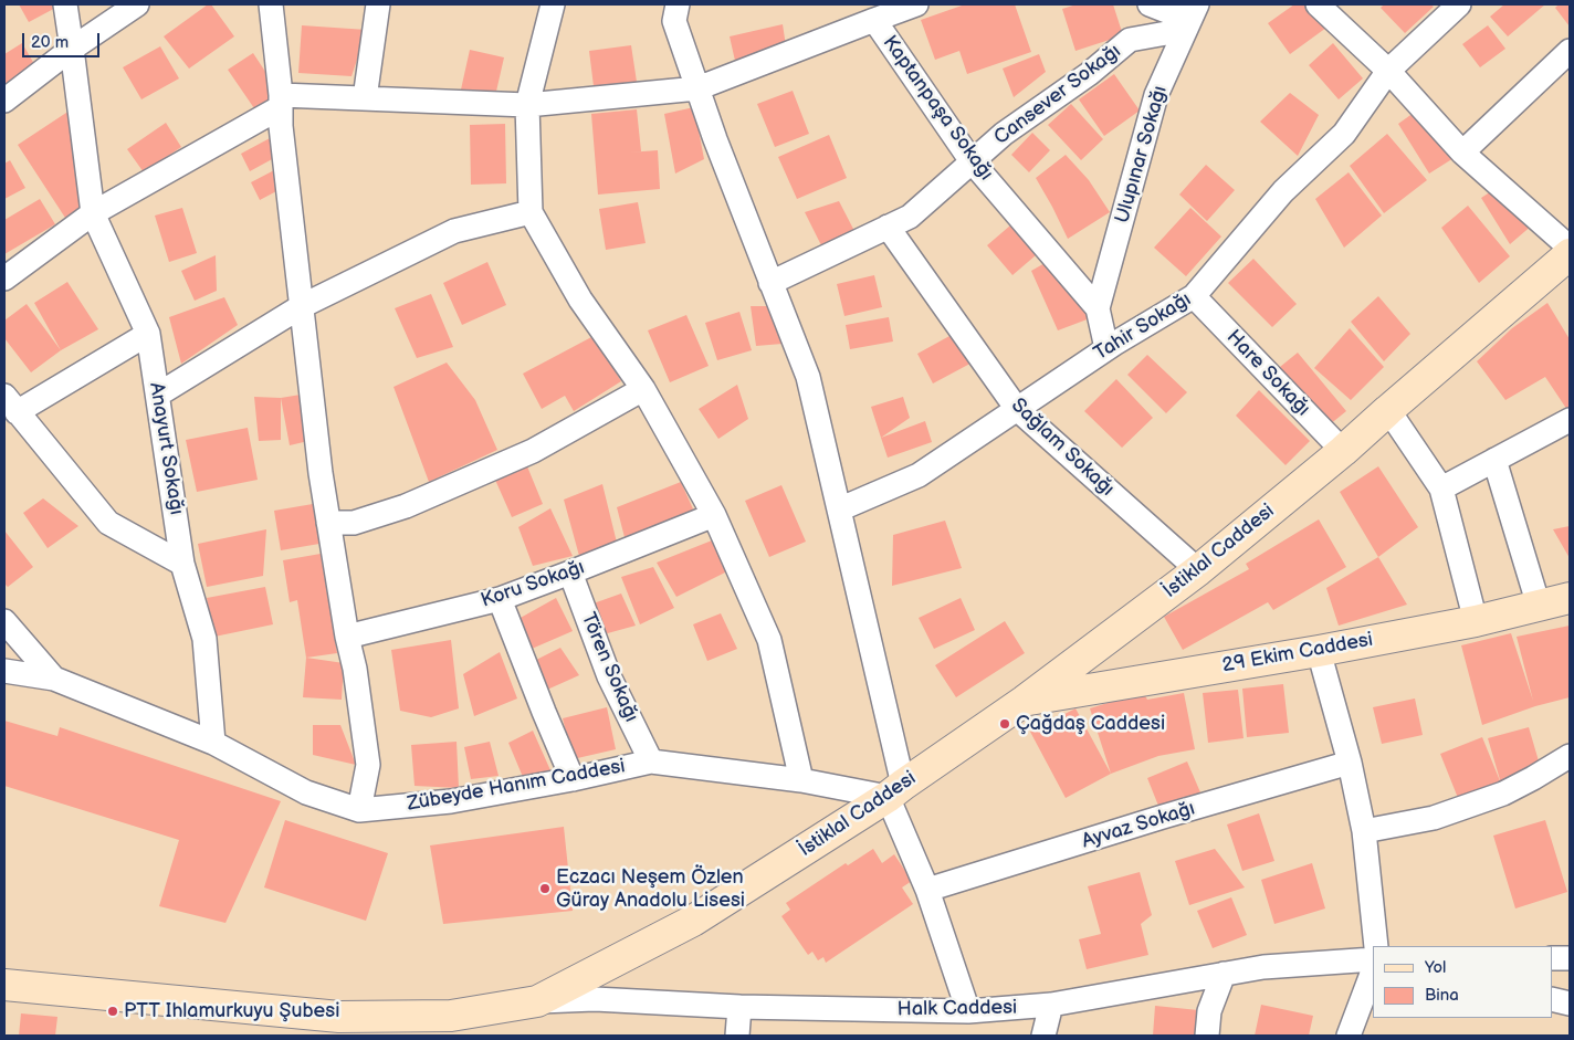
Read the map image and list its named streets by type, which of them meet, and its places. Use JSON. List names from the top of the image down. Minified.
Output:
{"streets":{"street":["Cansever Sokağı","Kaptanpaşa Sokağı","Ulupınar Sokağı","Tahir Sokağı","Hare Sokağı","Sağlam Sokağı","Anayurt Sokağı","İstiklal Caddesi","Koru Sokağı","29 Ekim Caddesi","Tören Sokağı","Zübeyde Hanım Caddesi","Ayvaz Sokağı","Halk Caddesi"]},"crossings":[["Cansever Sokağı","Kaptanpaşa Sokağı"],["Cansever Sokağı","Ulupınar Sokağı"],["Cansever Sokağı","Sağlam Sokağı"],["Kaptanpaşa Sokağı","Ulupınar Sokağı"],["Kaptanpaşa Sokağı","Tahir Sokağı"],["Tahir Sokağı","Hare Sokağı"],["Tahir Sokağı","Sağlam Sokağı"],["Hare Sokağı","İstiklal Caddesi"],["Sağlam Sokağı","İstiklal Caddesi"],["Anayurt Sokağı","Zübeyde Hanım Caddesi"],["İstiklal Caddesi","29 Ekim Caddesi"],["İstiklal Caddesi","Zübeyde Hanım Caddesi"],["İstiklal Caddesi","Halk Caddesi"],["Koru Sokağı","Tören Sokağı"],["Tören Sokağı","Zübeyde Hanım Caddesi"]],"places":["Çağdaş Caddesi","Eczacı Neşem Özlen Güray Anadolu Lisesi","PTT Ihlamurkuyu Şubesi"],"legend":["Yol","Bina"],"scale_bar":"20 m"}
